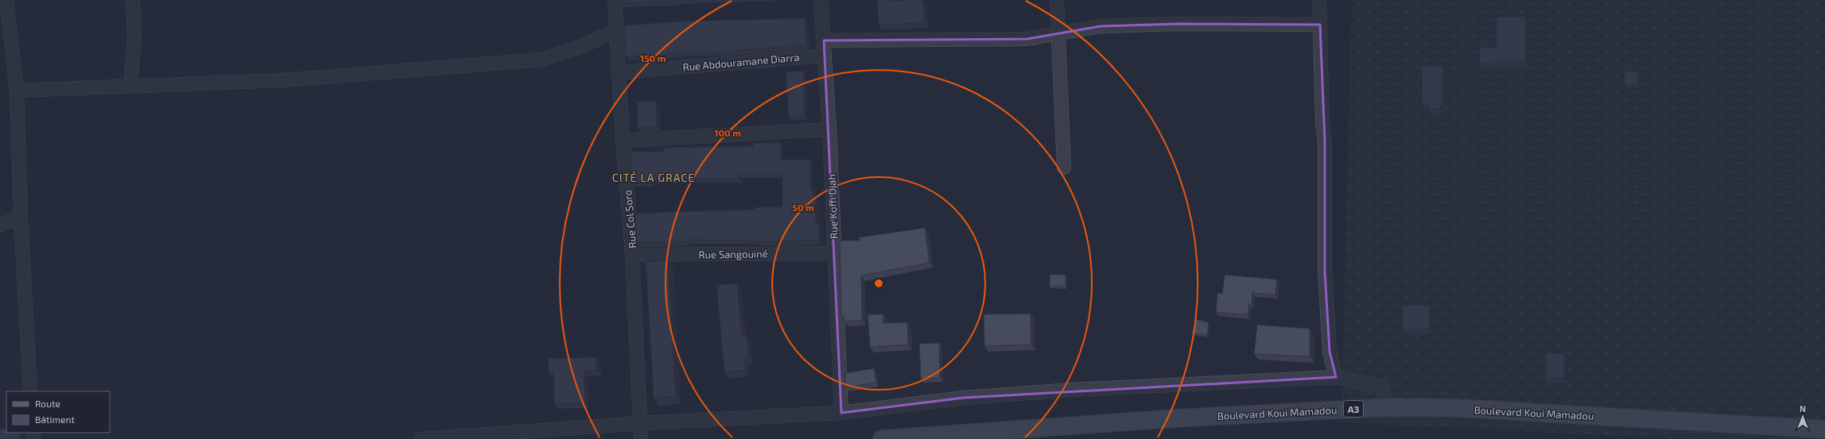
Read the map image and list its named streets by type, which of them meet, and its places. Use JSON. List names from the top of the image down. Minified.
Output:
{"streets":{"main road":["A3","Boulevard Koui Mamadou"],"street":["Rue Abdouramane Diarra","Rue Koffi Djah","Rue Col Soro","Rue Sangouiné"]},"crossings":[["Rue Abdouramane Diarra","Rue Koffi Djah"],["Rue Abdouramane Diarra","Rue Col Soro"],["Rue Koffi Djah","Rue Sangouiné"],["Rue Col Soro","Rue Sangouiné"]],"districts":["CITÉ LA GRACE"],"legend":["Route","Bâtiment"],"north":"top","rings":["150 m","100 m","50 m"]}
